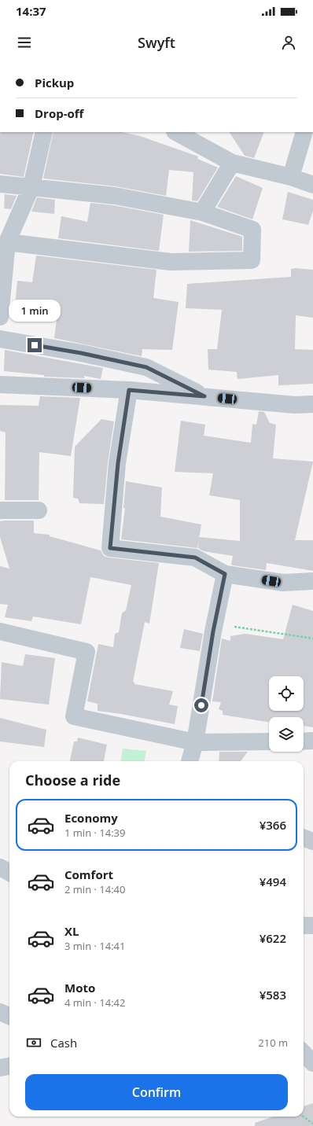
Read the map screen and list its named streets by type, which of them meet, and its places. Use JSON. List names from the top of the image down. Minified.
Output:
{"page":{"status":"14:37","header":"Swyft","banner":["Pickup","Drop-off"],"bubble":"1 min","heading":"Choose a ride","list":[{"name":"Economy","note":"1 min · 14:39","value":"¥366"},{"name":"Comfort","note":"2 min · 14:40","value":"¥494"},{"name":"XL","note":"3 min · 14:41","value":"¥622"},{"name":"Moto","note":"4 min · 14:42","value":"¥583"}],"pay":["Cash","210 m"],"buttons":"Confirm"}}
